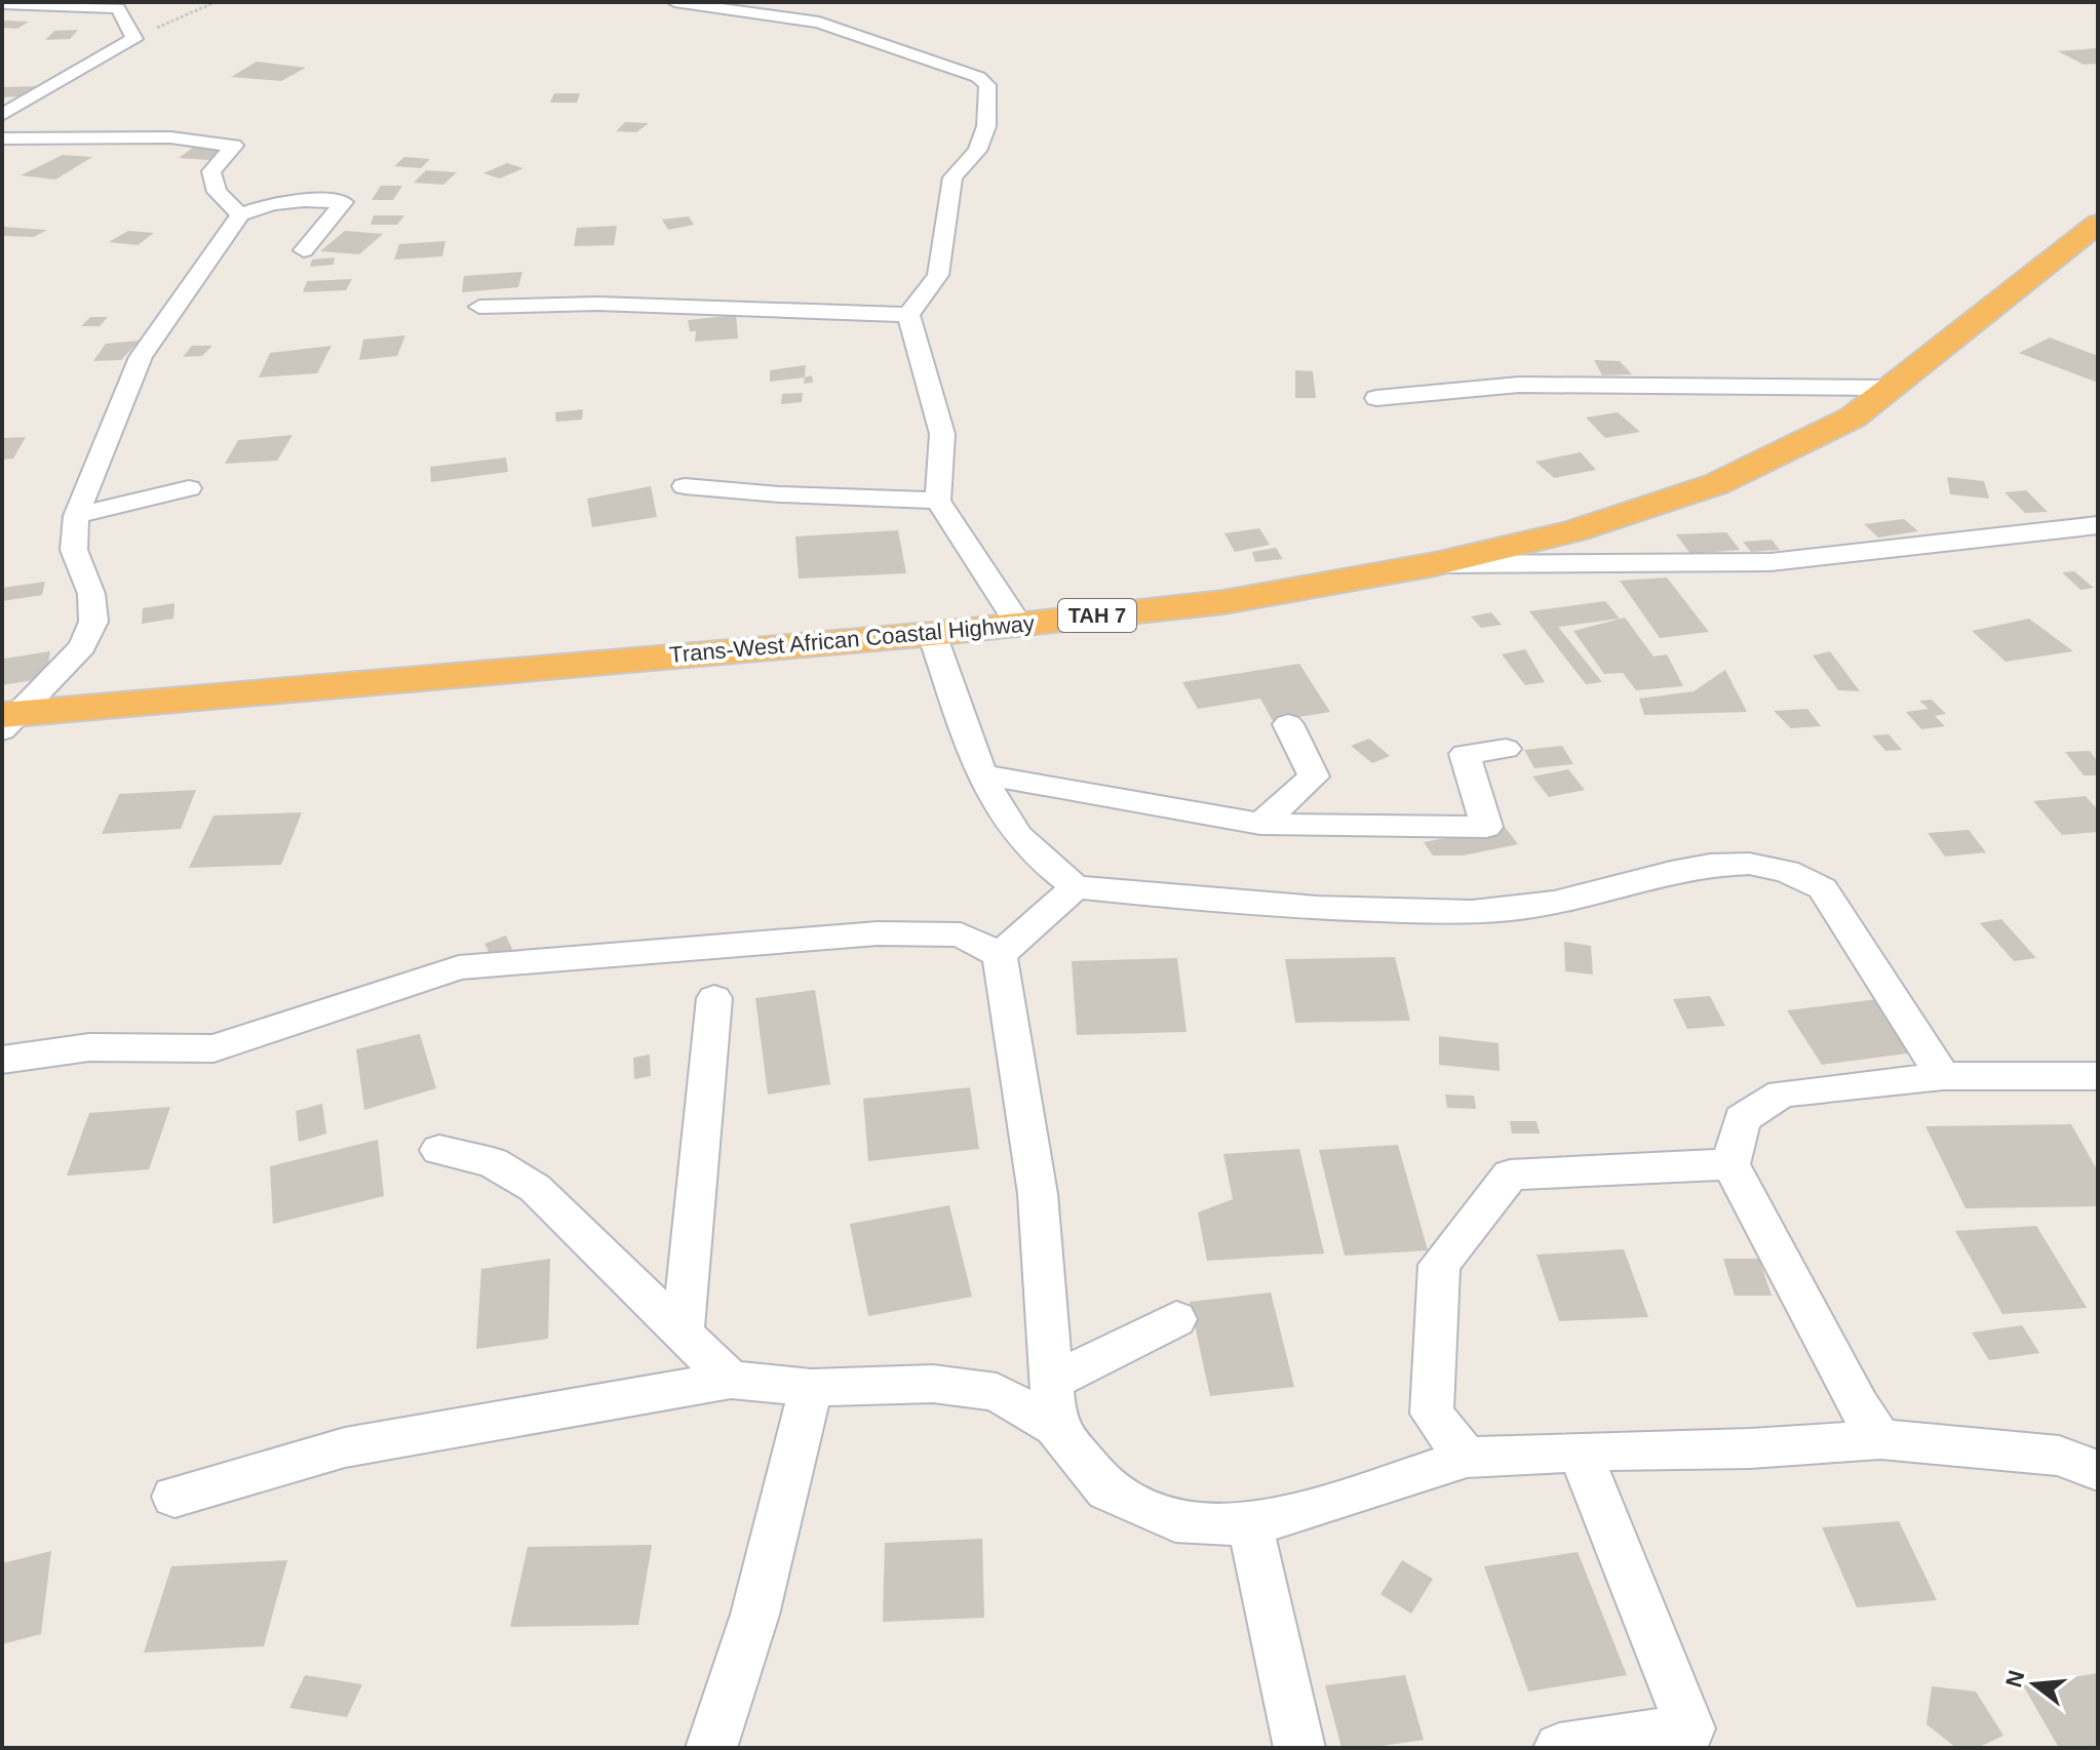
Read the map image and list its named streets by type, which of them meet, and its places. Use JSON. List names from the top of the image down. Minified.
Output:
{"streets":{"highway":["TAH 7","Trans-West African Coastal Highway"]},"north":"left"}
